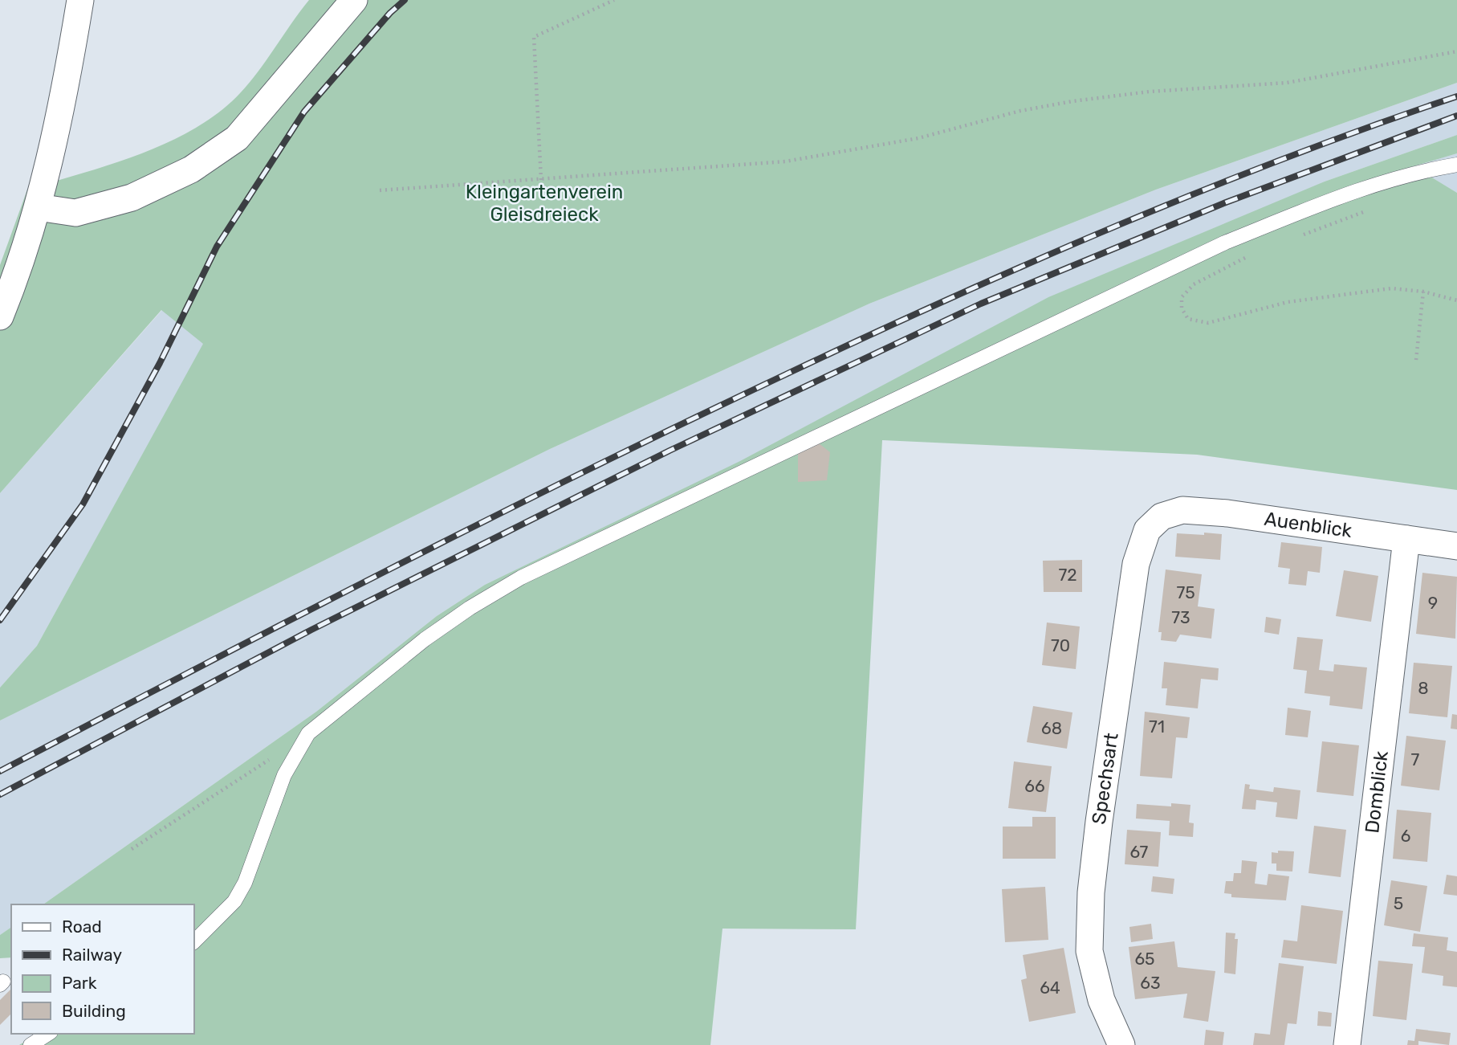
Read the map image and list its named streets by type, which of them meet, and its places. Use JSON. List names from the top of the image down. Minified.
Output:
{"streets":{"street":["Auenblick","Spechsart","Domblick"]},"crossings":[["Auenblick","Spechsart"],["Auenblick","Domblick"]],"parks":["Kleingartenverein Gleisdreieck"],"house_numbers":["72","75","9","73","70","8","71","68","7","66","6","67","5","65","63","64"],"legend":["Road","Railway","Park","Building"]}
